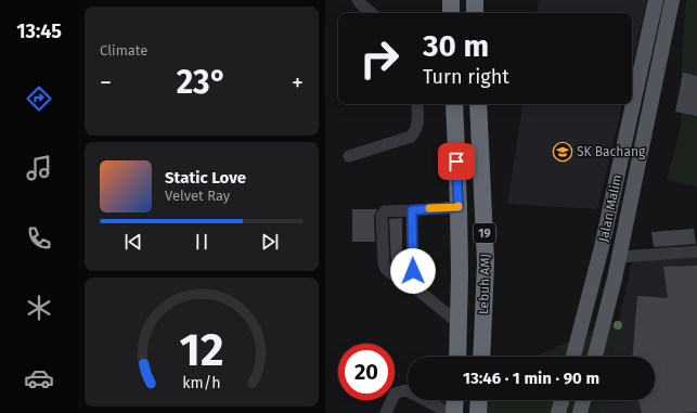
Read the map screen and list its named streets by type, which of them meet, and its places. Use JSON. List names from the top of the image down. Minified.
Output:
{"streets":{"highway":["19","Lebuh AMJ"],"main road":["Jalan Malim"]},"places":{"school or university":["SK Bachang"]},"page":{"tabs":"13:45","tile":"Climate","turn":["30 m","Turn right"],"heat":["−","23°","+"],"song":["Static Love","Velvet Ray"],"limit":"20","trip":"13:46 · 1 min · 90 m","gauge":["12","km/h"]}}
